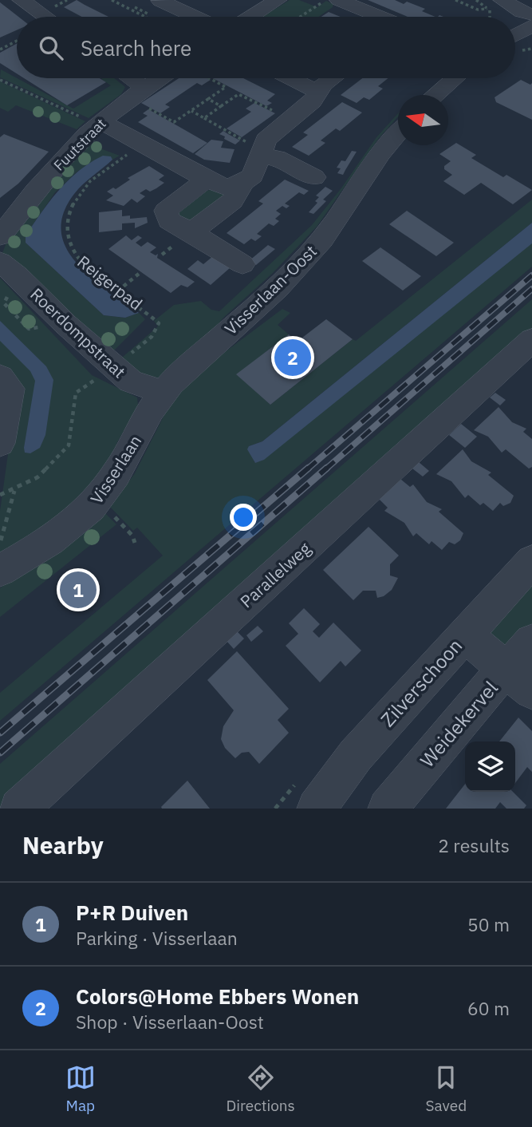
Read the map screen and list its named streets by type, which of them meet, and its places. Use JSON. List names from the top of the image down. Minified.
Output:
{"streets":{"street":["Fuutstraat","Visserlaan-Oost","Roerdompstraat","Visserlaan","Parallelweg","Zilverschoon","Weidekervel"],"path":["Reigerpad"]},"crossings":[["Reigerpad","Roerdompstraat"],["Visserlaan-Oost","Roerdompstraat"],["Visserlaan-Oost","Visserlaan"],["Roerdompstraat","Visserlaan"]],"north":"left","page":{"search":"Search here","pins":["2","1"],"heading":["Nearby","2 results"],"list":[{"mark":"1","name":"P+R Duiven","note":"Parking · Visserlaan","value":"50 m"},{"mark":"2","name":"Colors@Home Ebbers Wonen","note":"Shop · Visserlaan-Oost","value":"60 m"}],"nav":["Map","Directions","Saved"]}}
